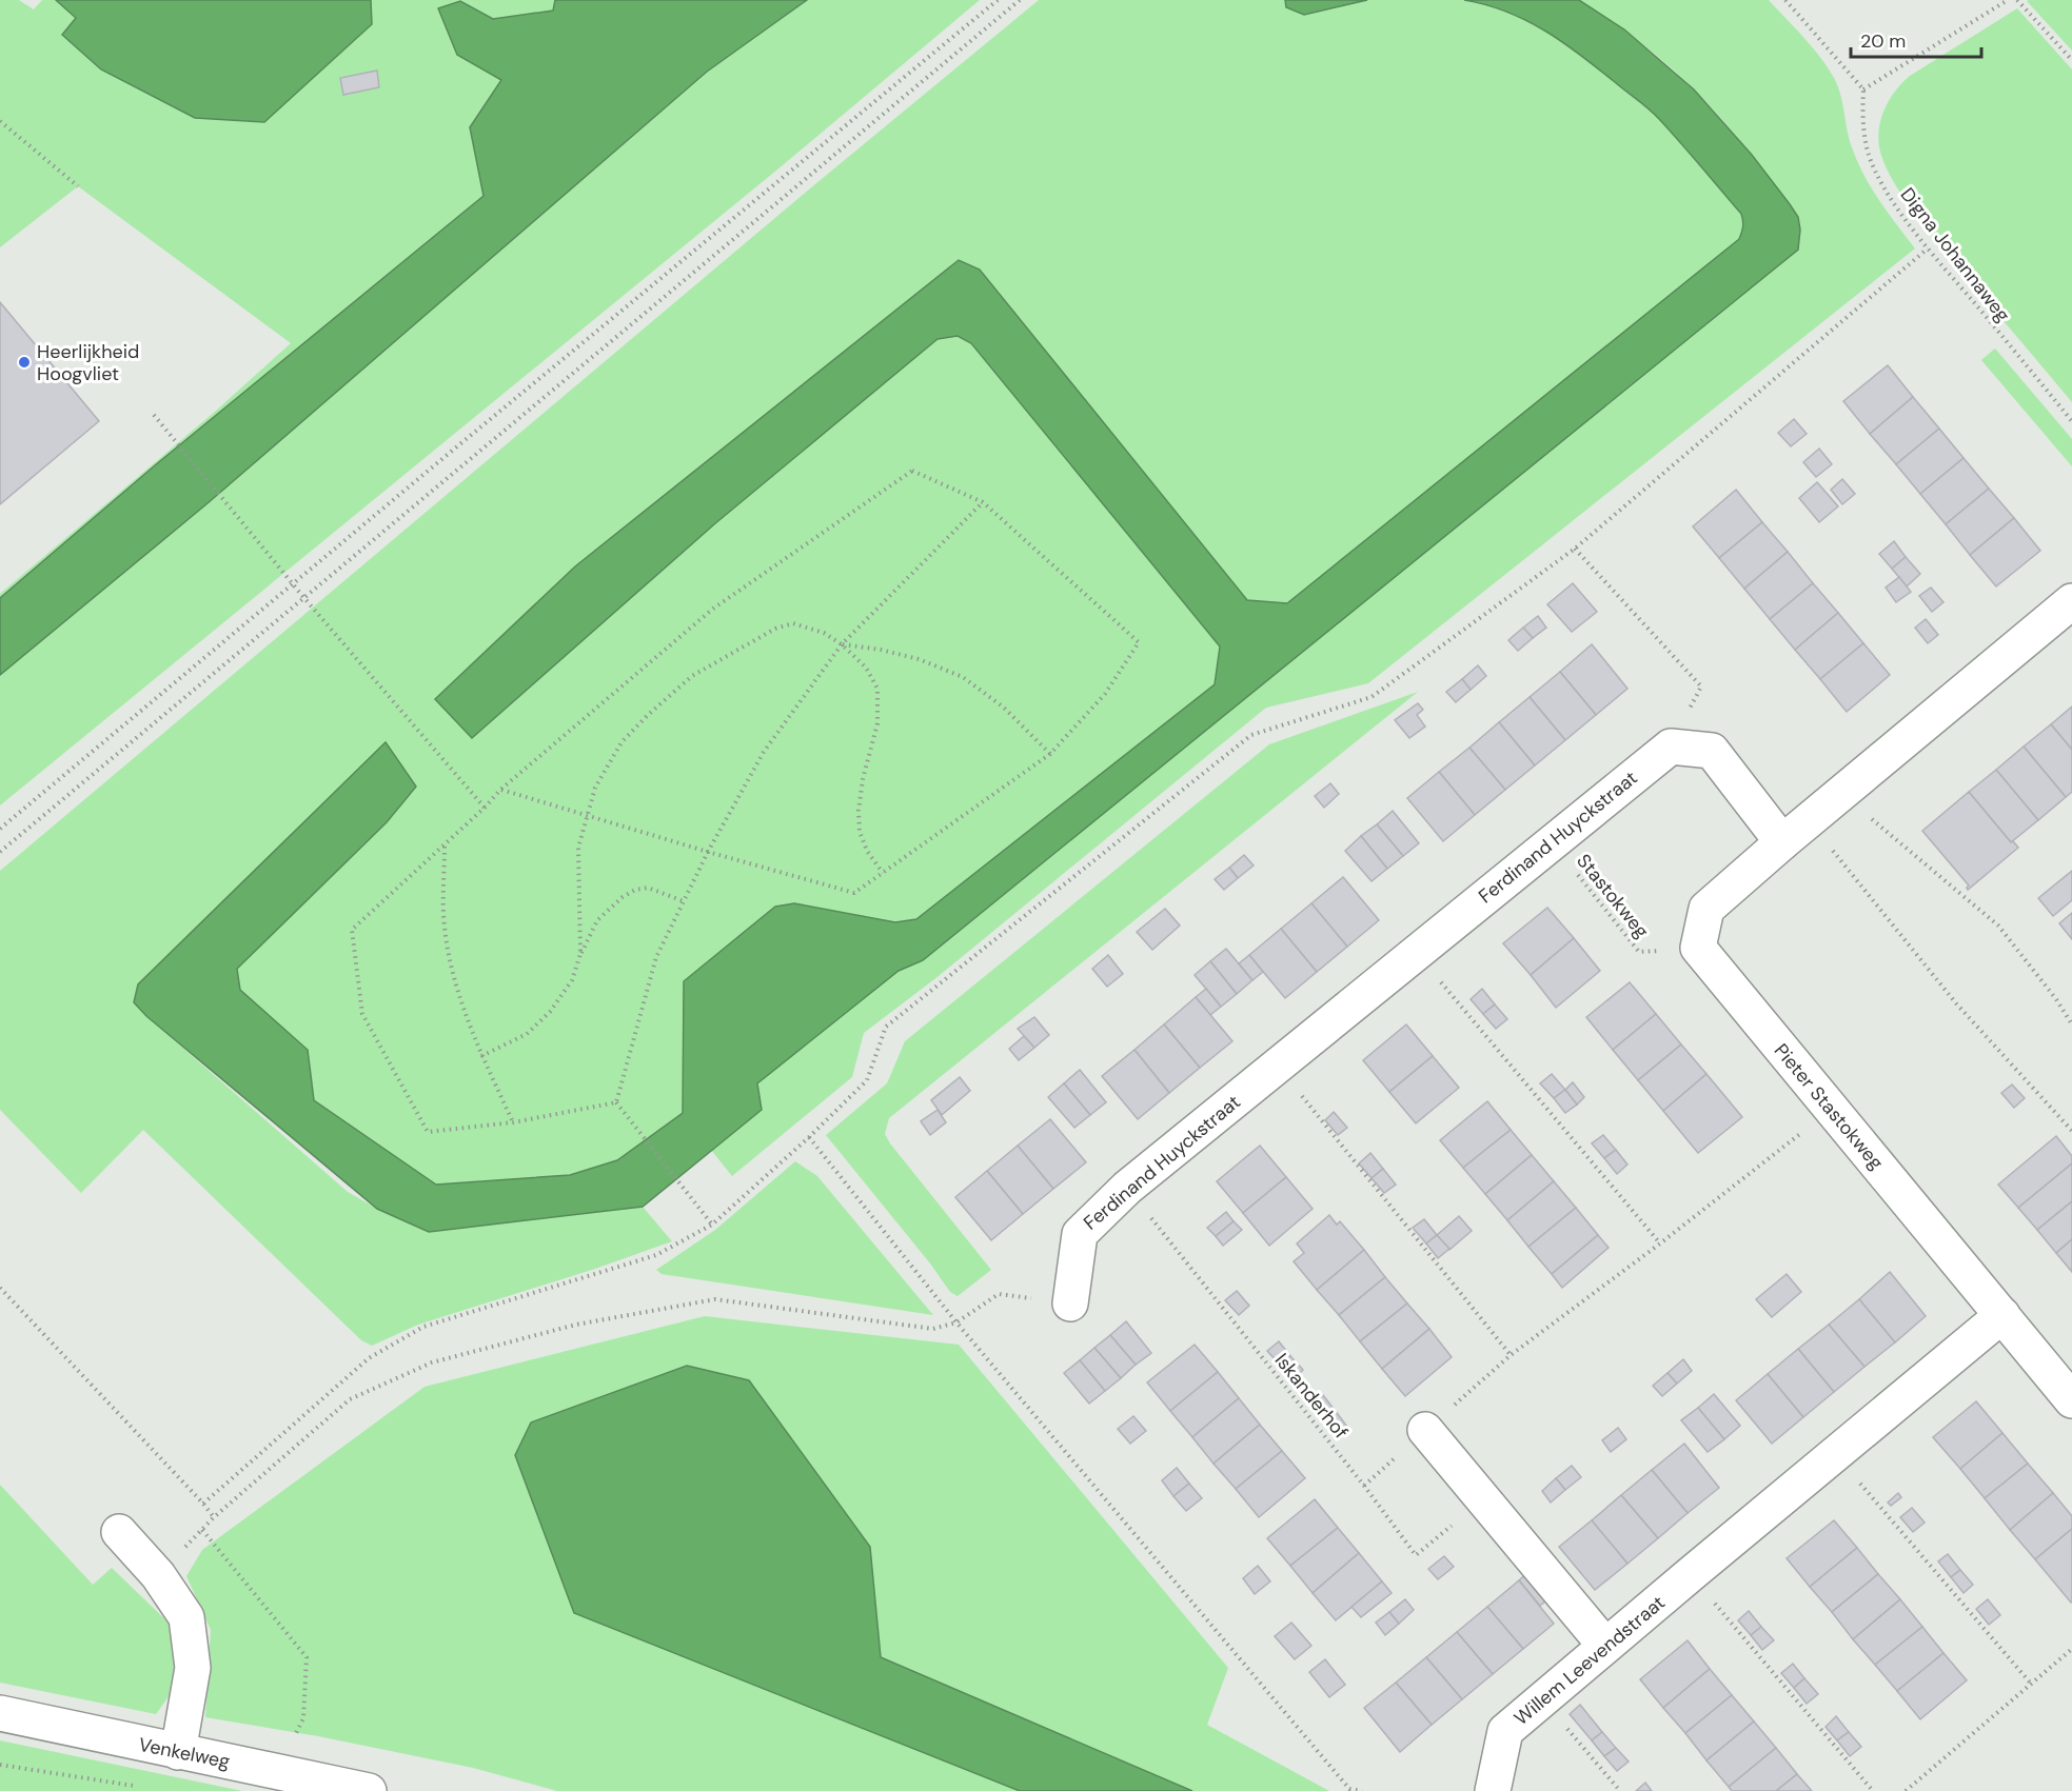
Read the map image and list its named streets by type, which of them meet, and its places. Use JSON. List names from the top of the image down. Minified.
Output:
{"streets":{"street":["Ferdinand Huyckstraat","Pieter Stastokweg","Willem Leevendstraat","Venkelweg"],"path":["Digna Johannaweg","Stastokweg","Iskanderhof"]},"crossings":[["Ferdinand Huyckstraat","Stastokweg"],["Ferdinand Huyckstraat","Iskanderhof"],["Stastokweg","Pieter Stastokweg"],["Pieter Stastokweg","Willem Leevendstraat"]],"places":["Heerlijkheid Hoogvliet"],"scale_bar":"20 m"}
